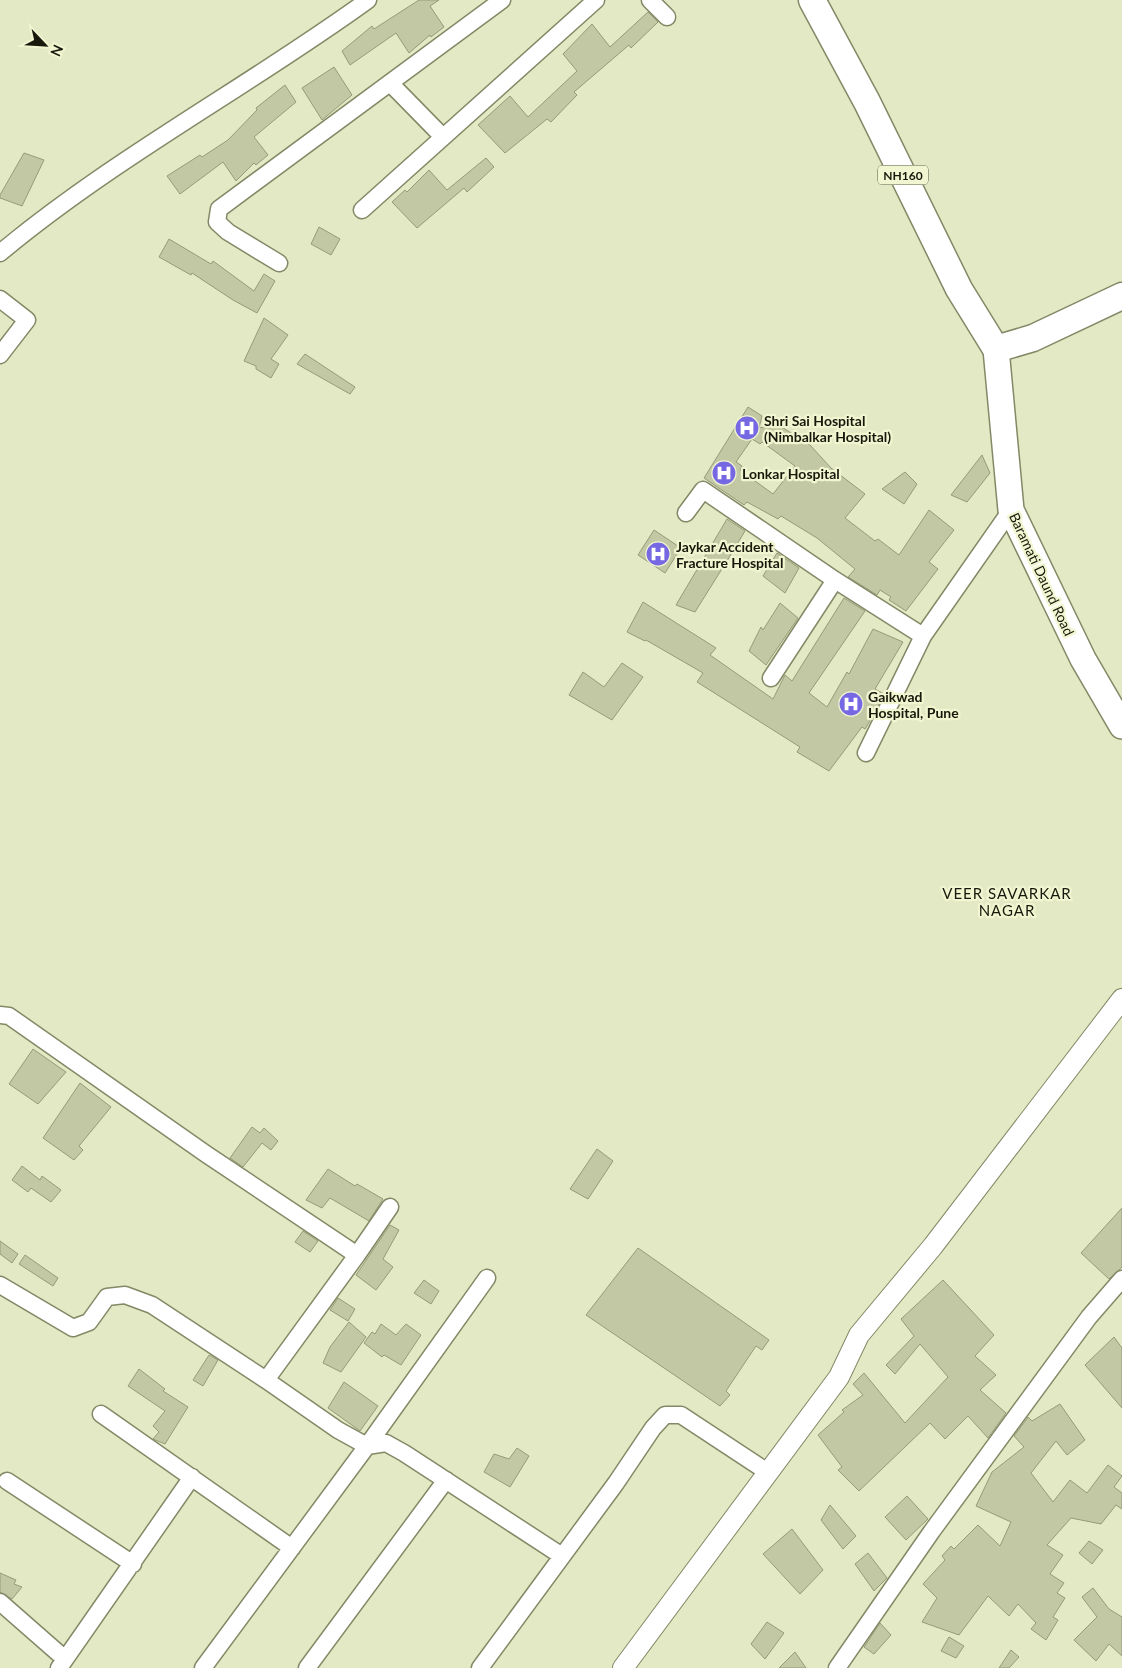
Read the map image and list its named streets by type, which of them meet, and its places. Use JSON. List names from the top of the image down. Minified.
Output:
{"streets":{"highway":["NH160"],"main road":["Baramati Daund Road"]},"crossings":[["NH160","Baramati Daund Road"]],"districts":["VEER SAVARKAR NAGAR"],"places":{"hospital":["Shri Sai Hospital (Nimbalkar Hospital)","Lonkar Hospital","Jaykar Accident Fracture Hospital","Gaikwad Hospital, Pune"]},"north":"bottom right"}
